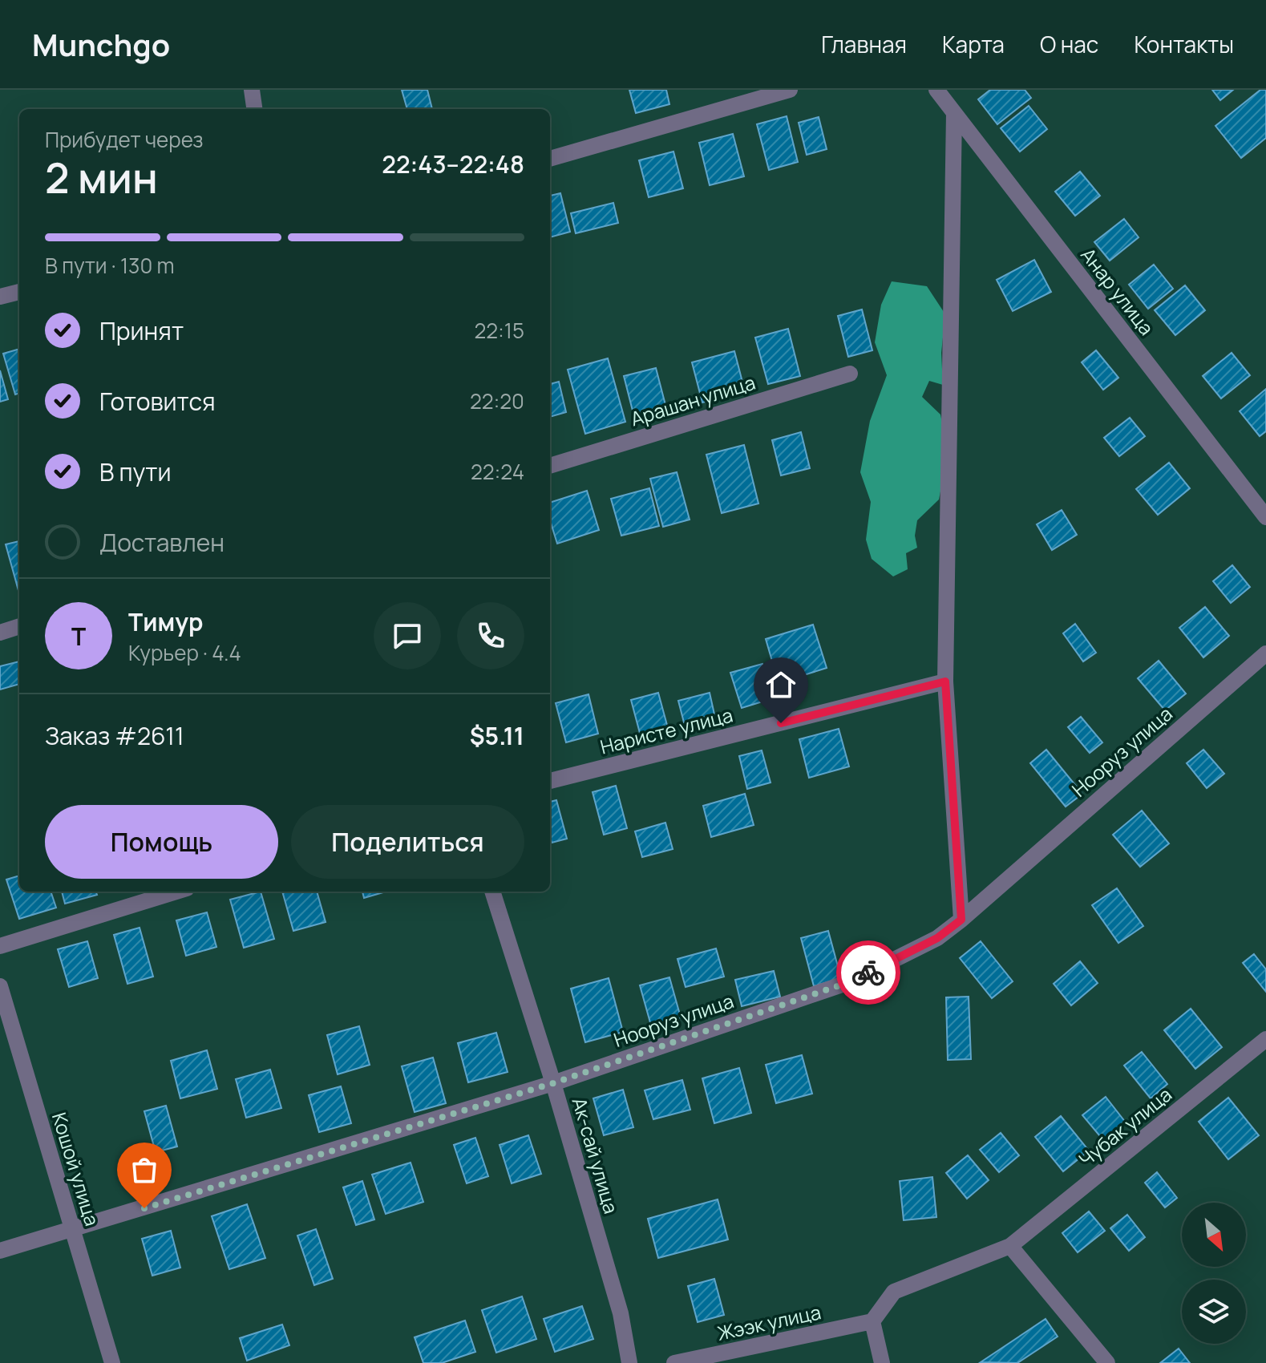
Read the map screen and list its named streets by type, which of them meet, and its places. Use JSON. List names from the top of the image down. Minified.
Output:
{"streets":{"street":["Анар улица","Арашан улица","Наристе улица","Нооруз улица","Чубак улица","Ак-сай улица","Кошой улица","Жээк улица"]},"crossings":[["Нооруз улица","Ак-сай улица"],["Нооруз улица","Кошой улица"]],"north":"bottom right","page":{"header":"Munchgo","nav":["Главная","Карта","О нас","Контакты"],"heading":["2 мин","Прибудет через","22:43–22:48"],"panel":["Тимур","Курьер · 4.4","Заказ #2611","$5.11"],"bar":"В пути · 130 m","list":[["Принят","22:15"],["Готовится","22:20"],["В пути","22:24"],"Доставлен"],"round":"Т","buttons":["Помощь","Поделиться"]}}
